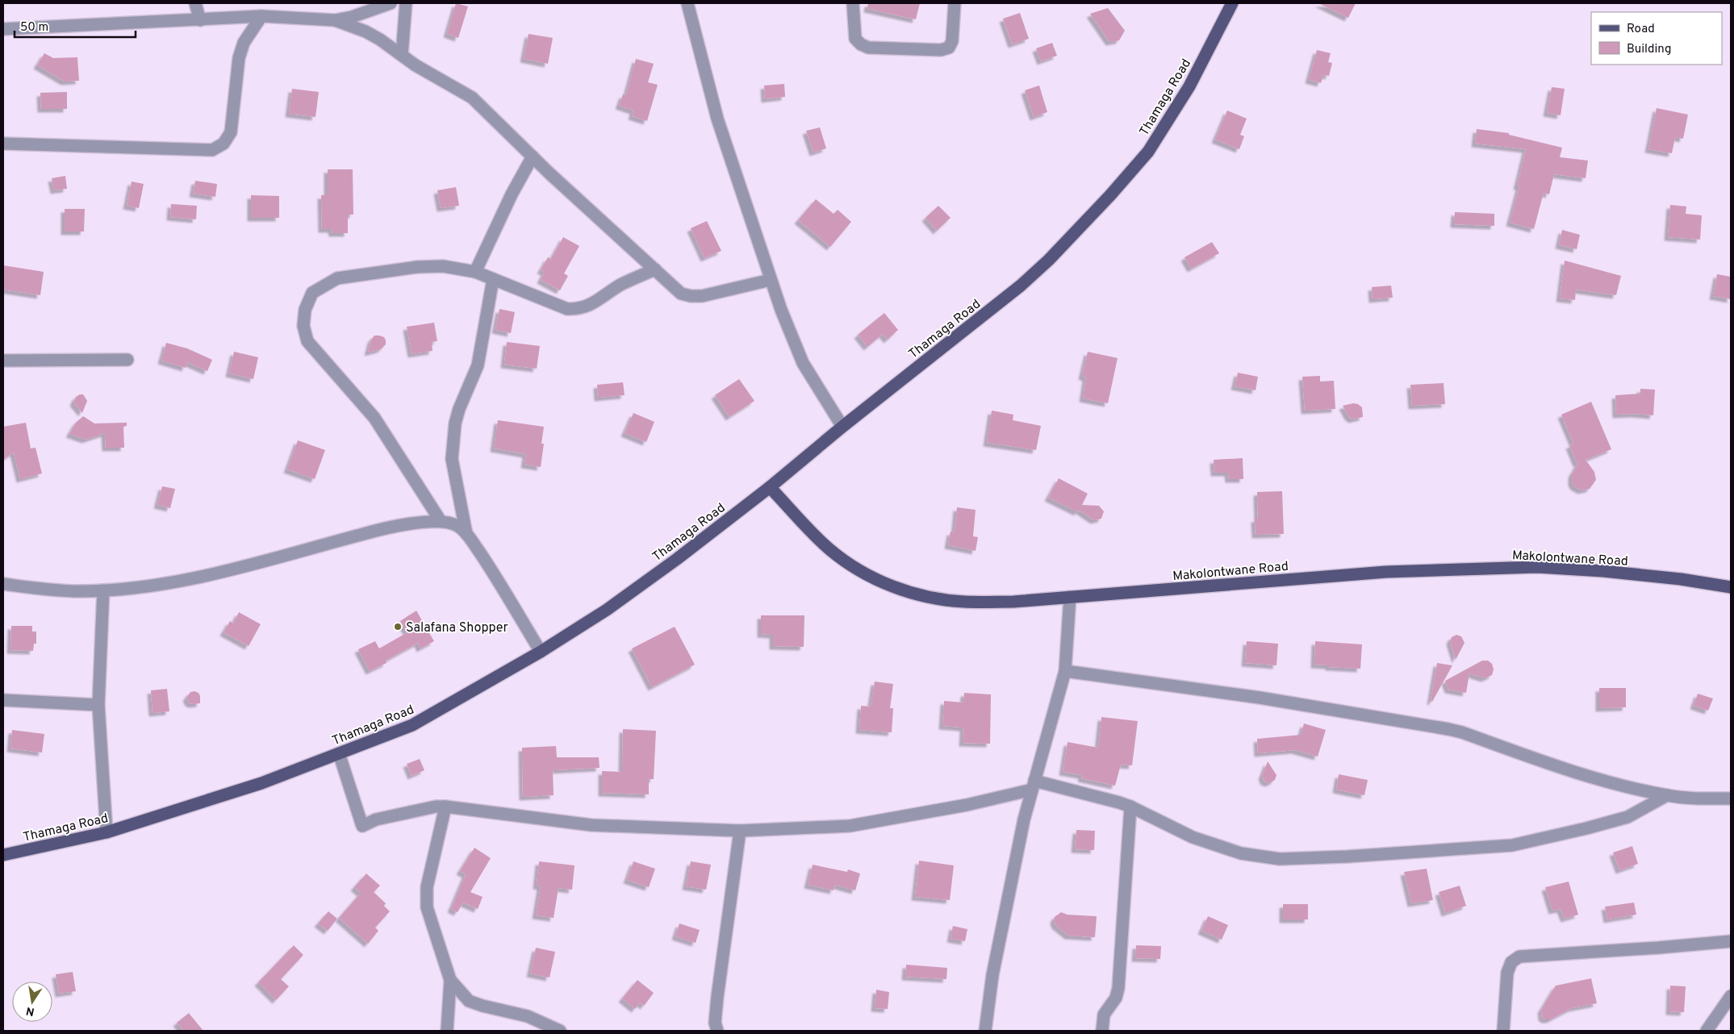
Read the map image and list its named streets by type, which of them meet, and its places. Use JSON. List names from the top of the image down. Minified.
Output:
{"streets":{"main road":["Thamaga Road","Makolontwane Road"]},"crossings":[["Thamaga Road","Makolontwane Road"]],"places":["Salafana Shopper"],"legend":["Road","Building"],"scale_bar":"50 m","north":"bottom"}
